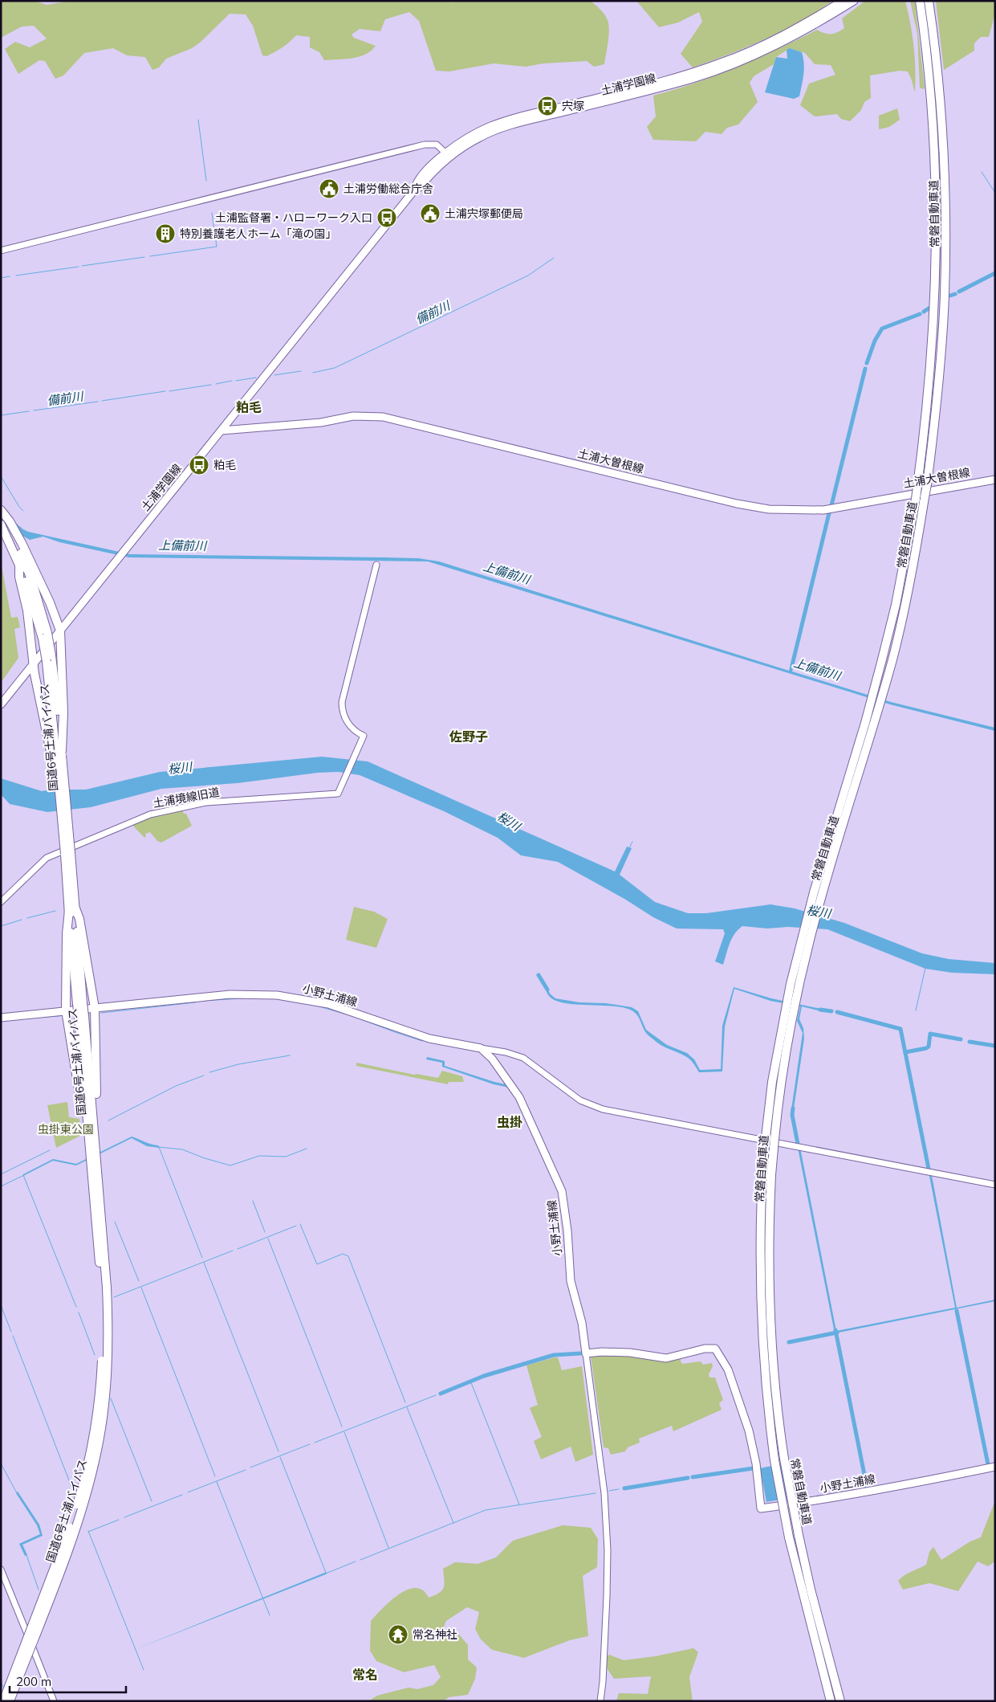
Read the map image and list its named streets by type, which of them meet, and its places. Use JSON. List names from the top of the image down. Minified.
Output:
{"streets":{"highway":["常磐自動車道","国道6号土浦バイパス"],"main road":["土浦学園線","土浦大曽根線","小野土浦線"],"street":["土浦境線旧道"]},"crossings":[["土浦学園線","土浦大曽根線"]],"districts":["粕毛","佐野子","虫掛","常名"],"water":["備前川","上備前川","桜川"],"parks":["虫掛東公園"],"places":{"bus stop":["宍塚","土浦監督署・ハローワーク入口","粕毛"],"public building":["土浦労働総合庁舎","土浦宍塚郵便局"],"building":["特別養護老人ホーム「滝の園」"],"temple":["常名神社"]},"scale_bar":"200 m"}
